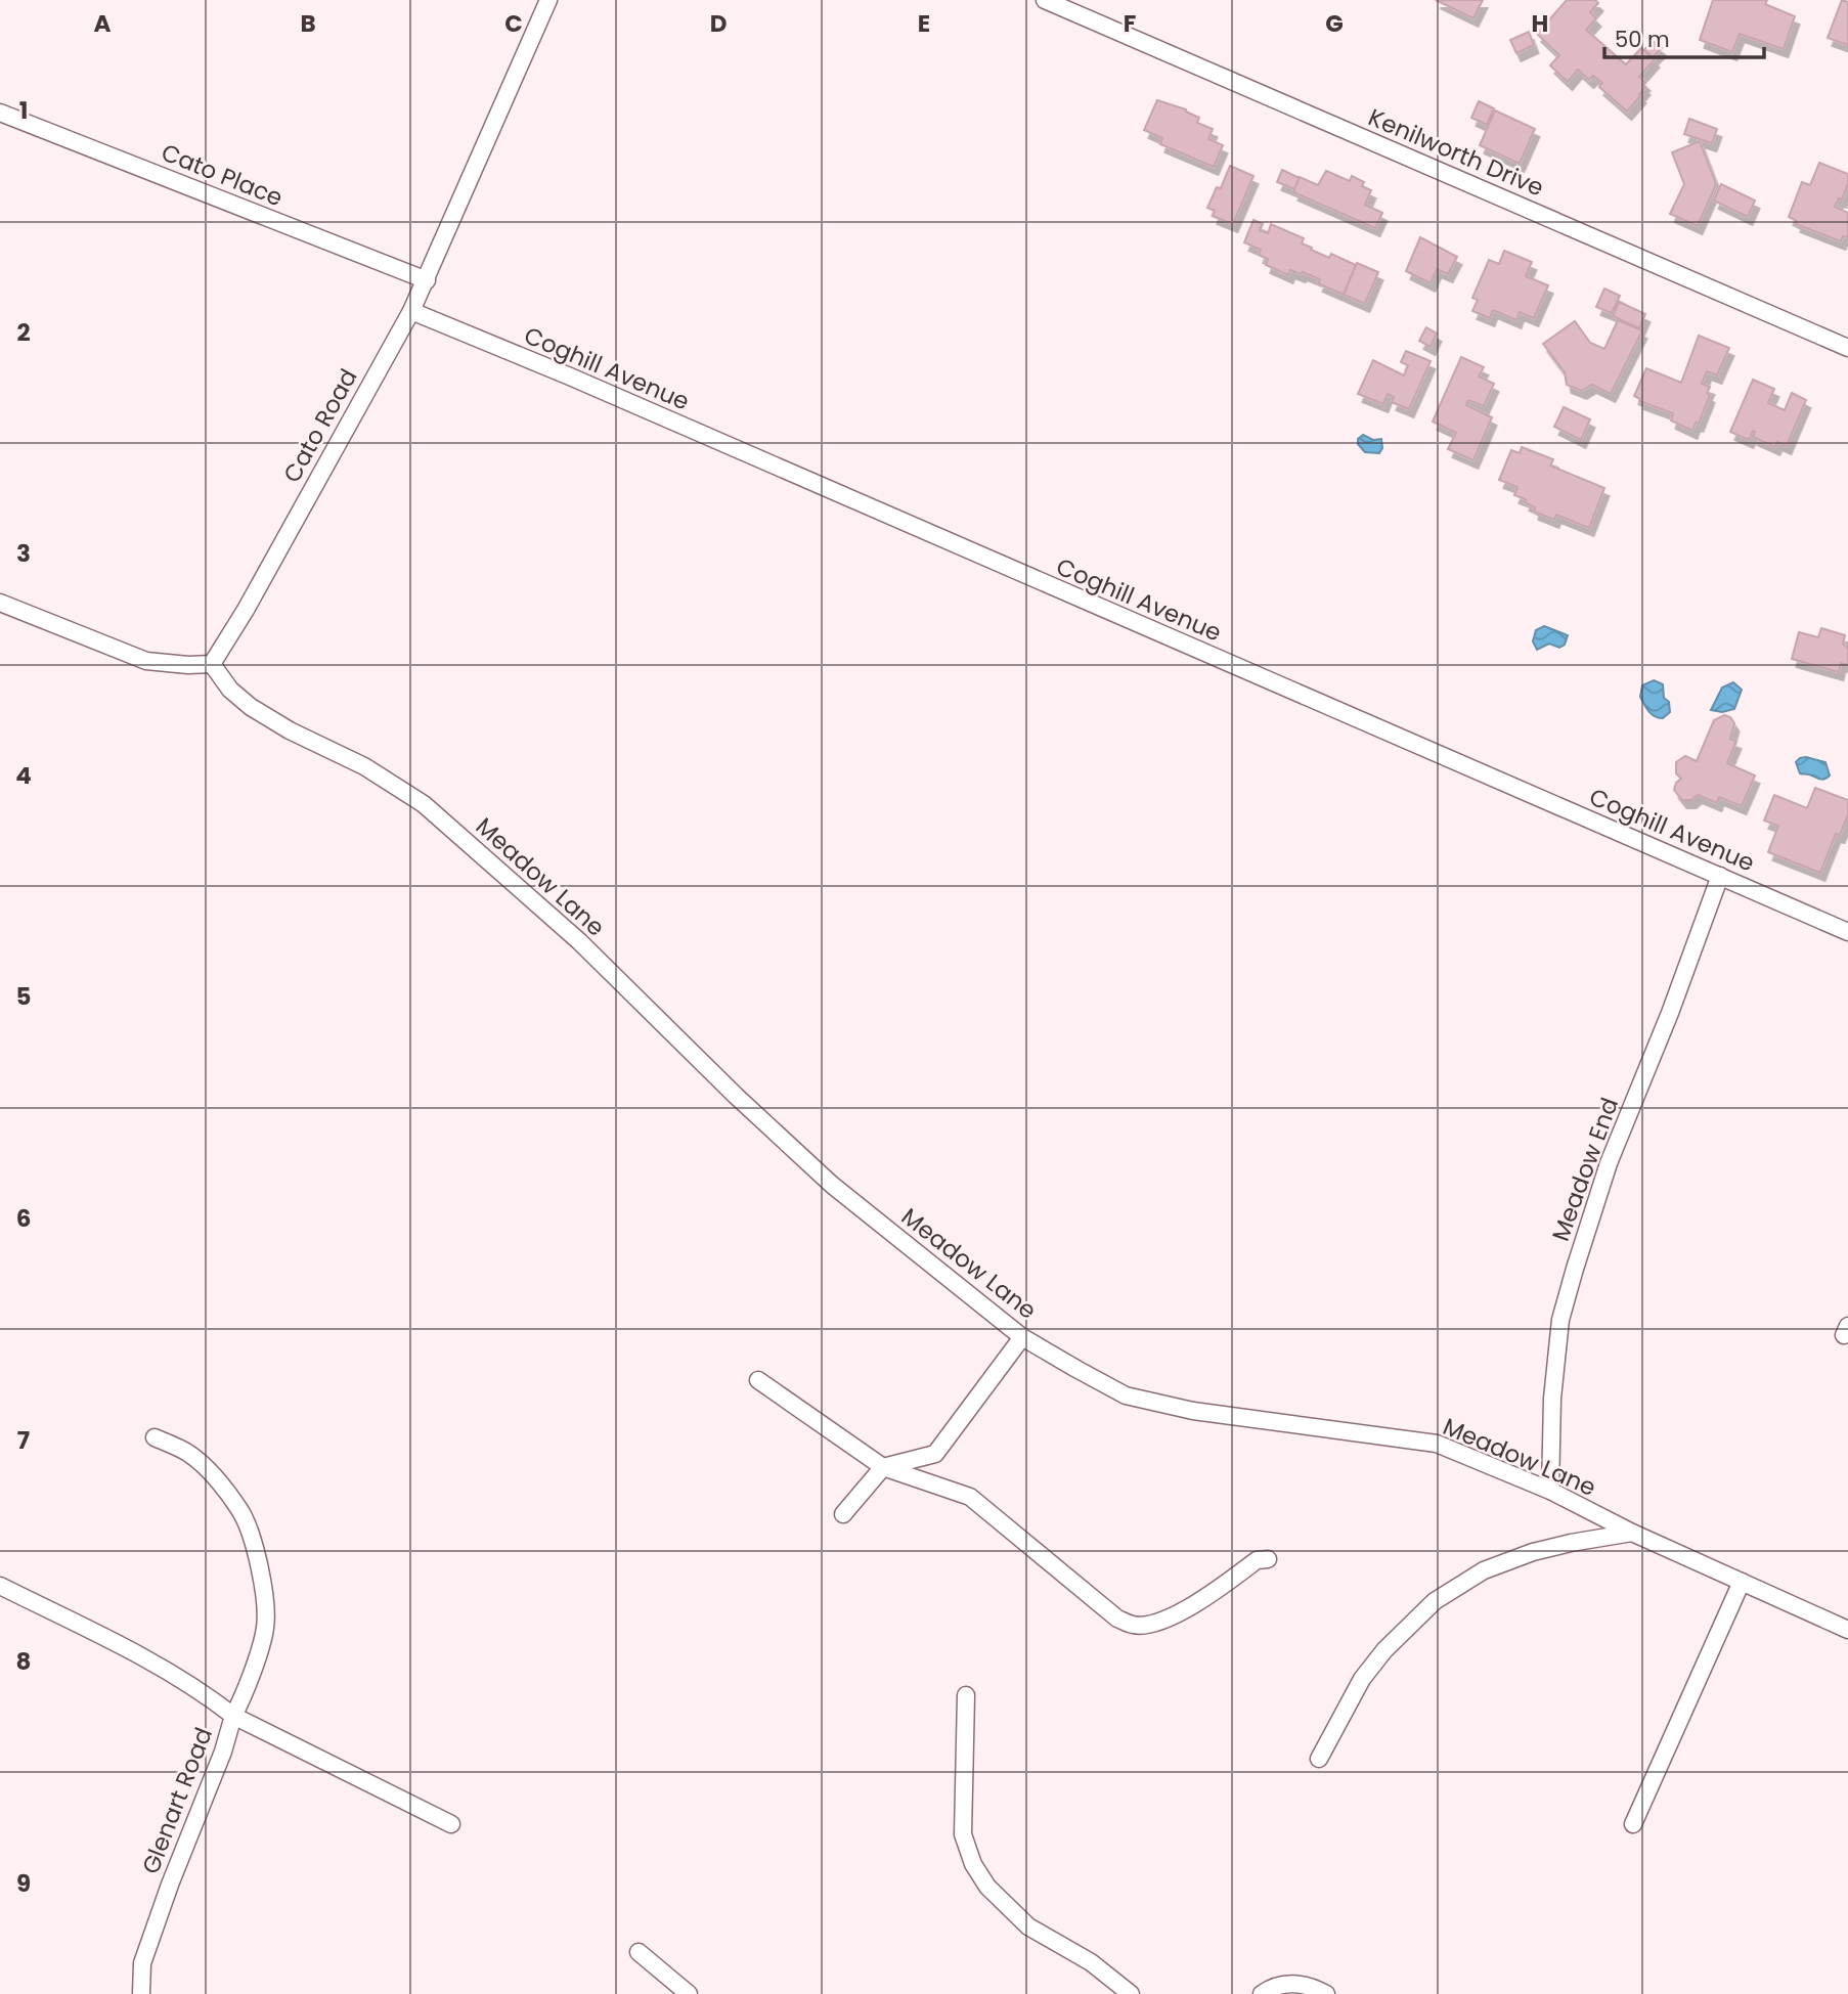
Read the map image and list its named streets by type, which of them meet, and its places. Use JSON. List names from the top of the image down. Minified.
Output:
{"streets":{"street":["Kenilworth Drive","Cato Place","Coghill Avenue","Cato Road","Meadow Lane","Meadow End","Glenart Road"]},"crossings":[["Cato Place","Cato Road"],["Coghill Avenue","Cato Road"],["Coghill Avenue","Meadow End"],["Cato Road","Meadow Lane"],["Meadow Lane","Meadow End"]],"scale_bar":"50 m","grid":{"columns":["A","B","C","D","E","F","G","H"],"rows":["1","2","3","4","5","6","7","8","9"]}}
